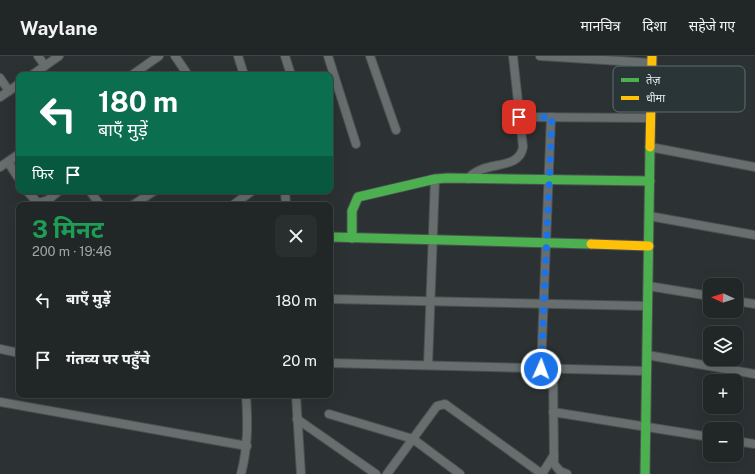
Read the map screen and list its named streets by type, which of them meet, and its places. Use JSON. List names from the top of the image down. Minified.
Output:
{"legend":["तेज़","धीमा"],"north":"left","page":{"header":"Waylane","nav":["मानचित्र","दिशा","सहेजे गए"],"turn":["180 m","बाएँ मुड़ें"],"then":"फिर","heading":["3 मिनट","200 m · 19:46"],"list":[{"name":"बाएँ मुड़ें","value":"180 m"},{"name":"गंतव्य पर पहुँचे","value":"20 m"}],"map_buttons":["+","−"]}}
